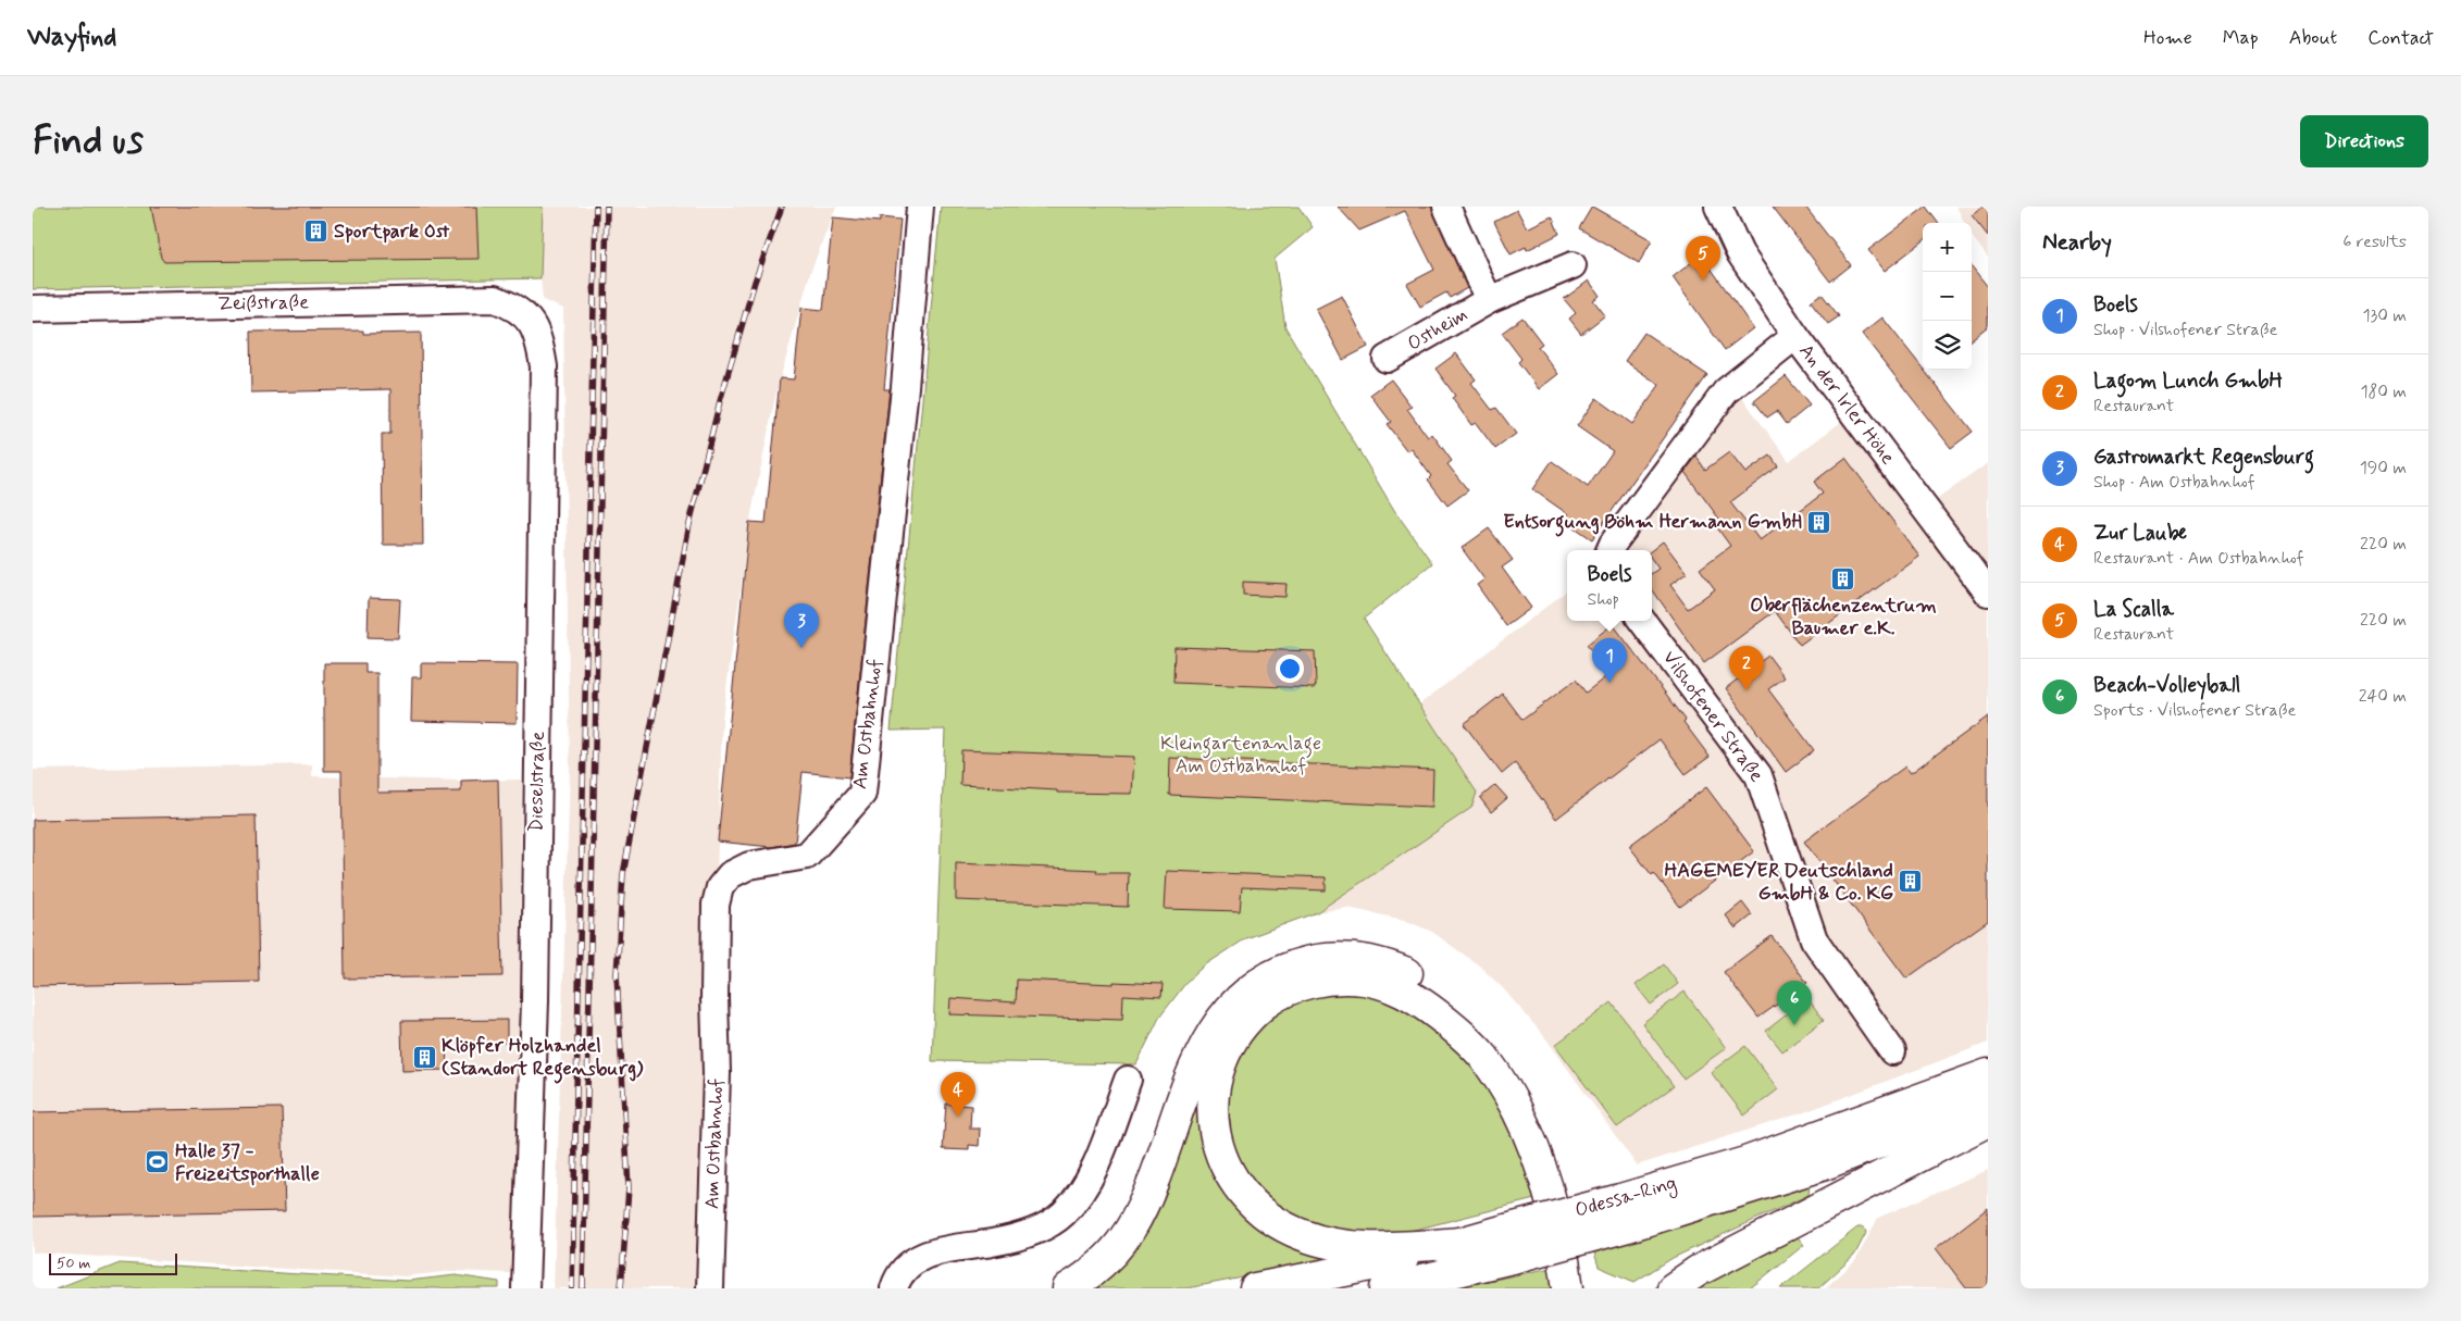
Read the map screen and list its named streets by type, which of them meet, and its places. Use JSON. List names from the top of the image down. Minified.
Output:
{"streets":{"highway":["Odessa-Ring"],"street":["Zeißstraße","Ostheim","An der Irler Höhe","Vilshofener Straße","Am Ostbahnhof","Dieselstraße"]},"crossings":[["Zeißstraße","Dieselstraße"]],"parks":["Kleingartenanlage Am Ostbahnhof"],"places":{"building":["Sportpark Ost","Entsorgung Böhm Hermann GmbH","Oberflächenzentrum Baumer e.K.","HAGEMEYER Deutschland GmbH & Co. KG","Klöpfer Holzhandel (Standort Regensburg)"],"sports":["Halle 37 - Freizeitsporthalle"]},"scale_bar":"50 m","page":{"header":"Wayfind","nav":["Home","Map","About","Contact"],"buttons":"Directions","title":"Find us","heading":["Nearby","6 results"],"map_buttons":["+","−"],"pins":["5","3","1","2","6","4"],"list":[{"mark":"1","name":"Boels","note":"Shop · Vilshofener Straße","value":"130 m"},{"mark":"2","name":"Lagom Lunch GmbH","note":"Restaurant","value":"180 m"},{"mark":"3","name":"Gastromarkt Regensburg","note":"Shop · Am Ostbahnhof","value":"190 m"},{"mark":"4","name":"Zur Laube","note":"Restaurant · Am Ostbahnhof","value":"220 m"},{"mark":"5","name":"La Scalla","note":"Restaurant","value":"220 m"},{"mark":"6","name":"Beach-Volleyball","note":"Sports · Vilshofener Straße","value":"240 m"}],"popup":["Boels","Shop"],"scale":"50 m"}}
